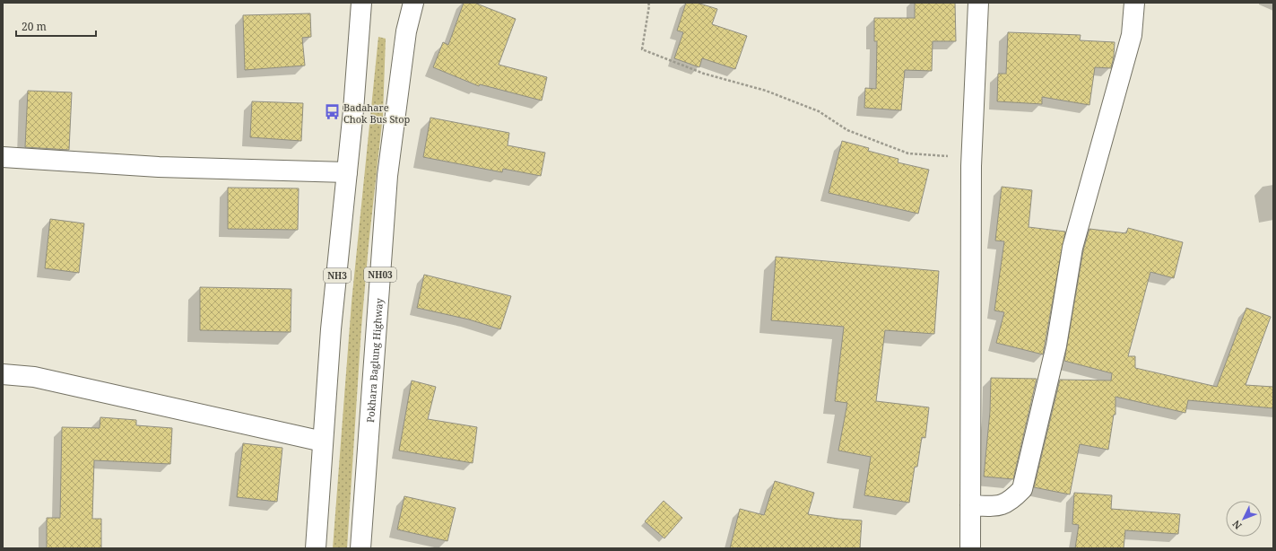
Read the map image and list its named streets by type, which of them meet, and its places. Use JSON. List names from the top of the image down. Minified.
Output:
{"streets":{"main road":["NH03","NH3","Pokhara Baglung Highway"]},"places":{"bus stop":["Badahare Chok Bus Stop"]},"scale_bar":"20 m","north":"bottom left"}
